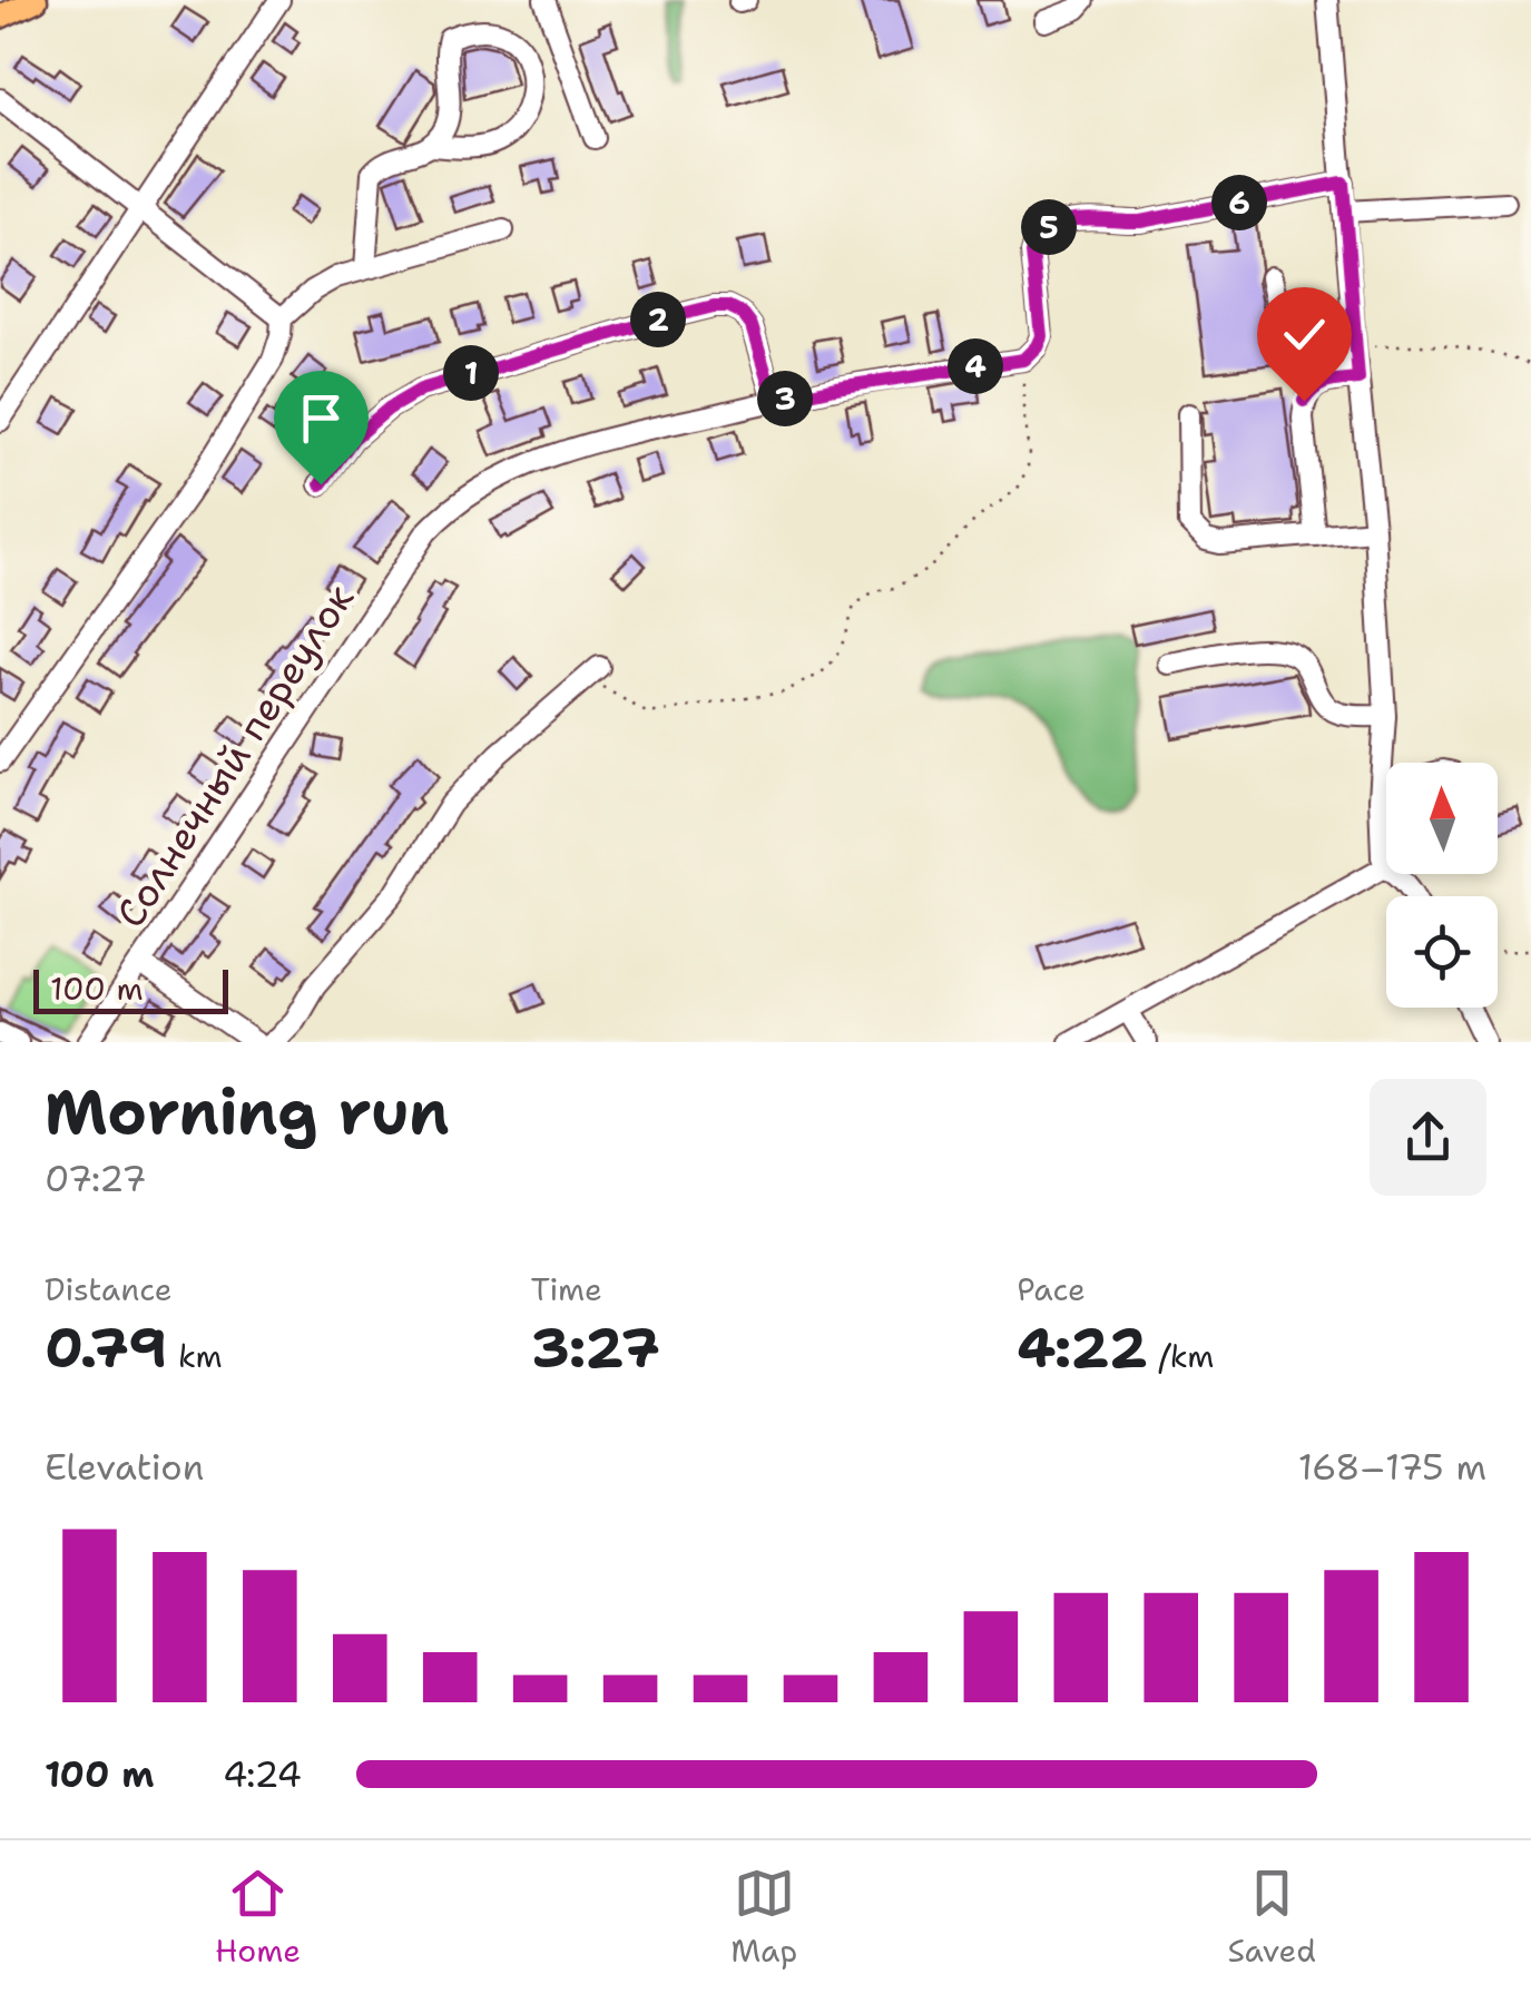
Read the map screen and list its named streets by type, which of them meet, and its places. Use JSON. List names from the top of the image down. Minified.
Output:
{"streets":{"street":["Солнечный переулок"]},"scale_bar":"100 m","north":"top","page":{"pins":["6","5","2","4","1","3"],"scale":"100 m","heading":["Morning run","07:27"],"stats":[["Distance","0.79 km"],["Time","3:27"],["Pace","4:22 /km"]],"chart":["Elevation","168–175 m"],"list":[{"name":"100 m","note":"4:24"}],"tabs":["Home","Map","Saved"]}}
